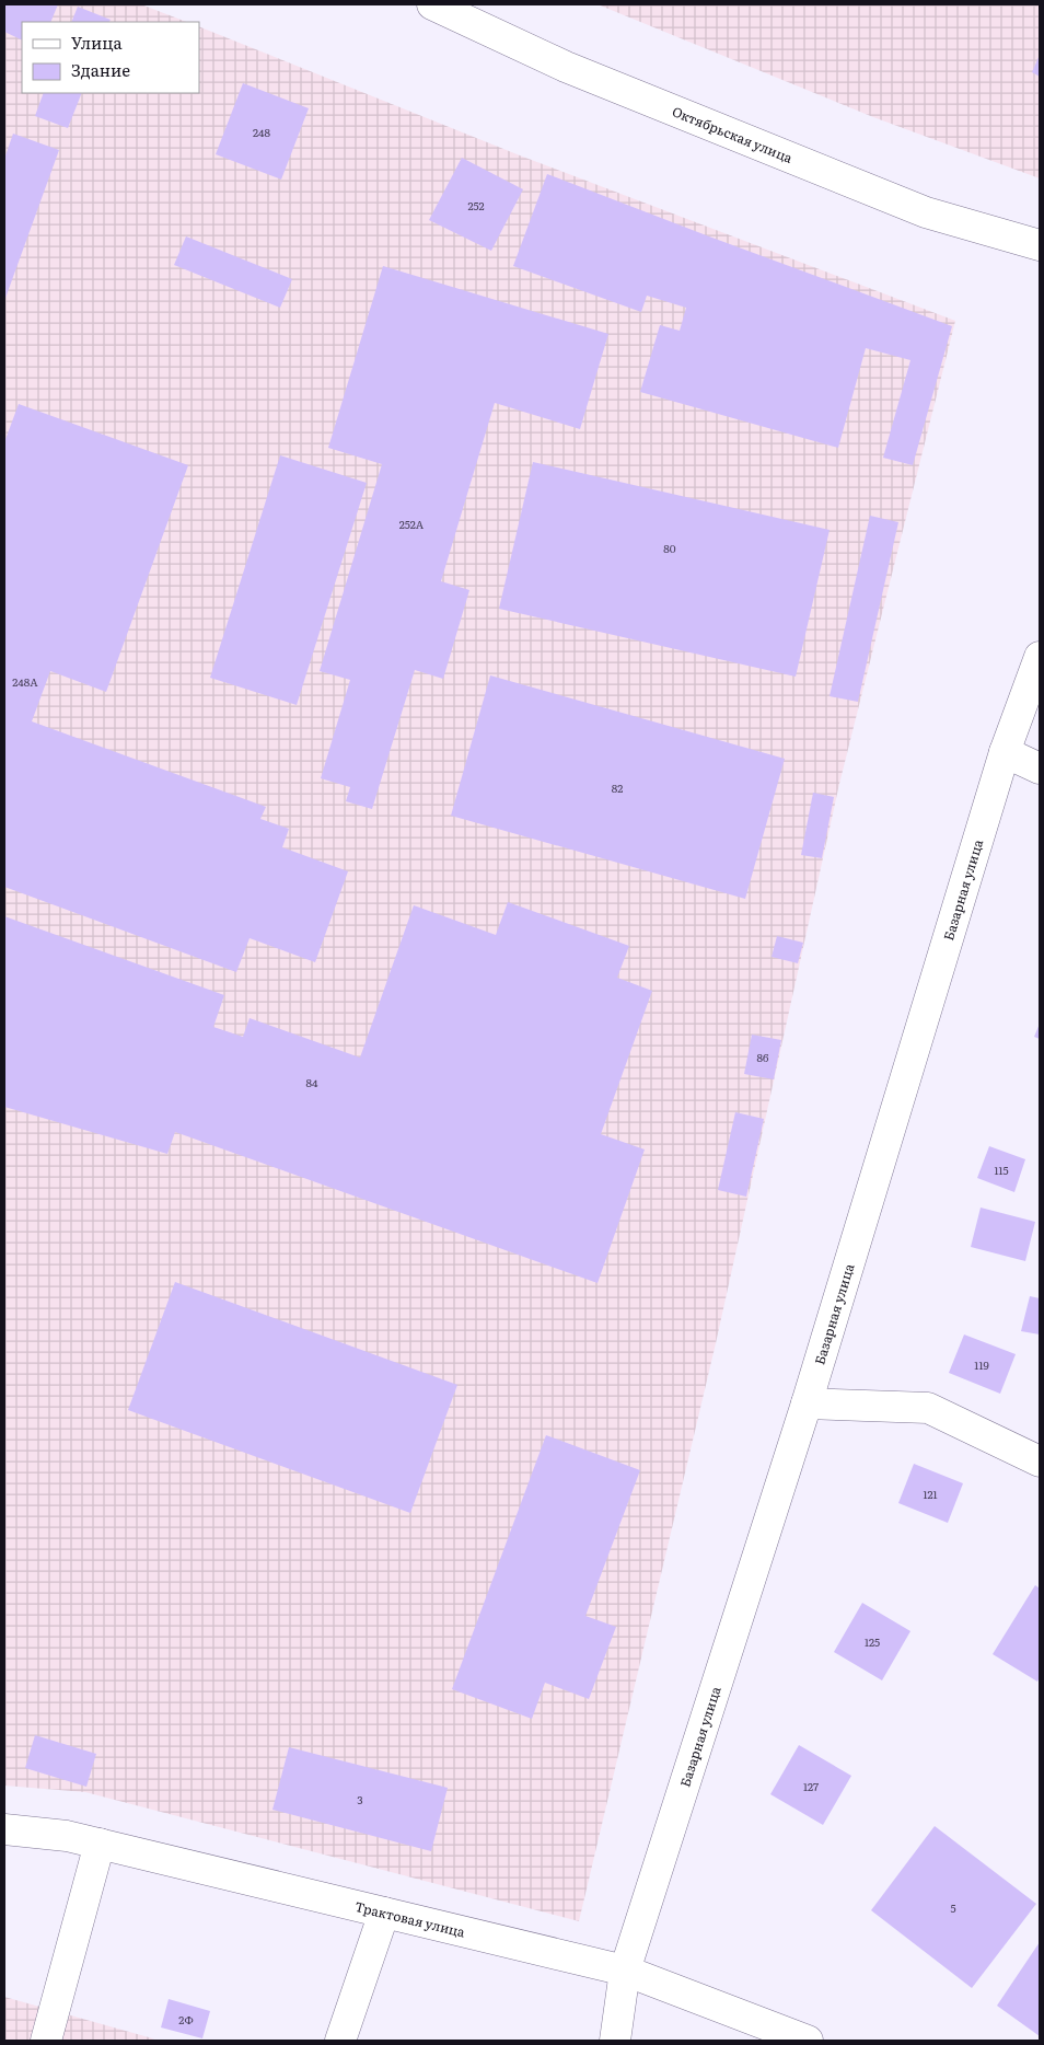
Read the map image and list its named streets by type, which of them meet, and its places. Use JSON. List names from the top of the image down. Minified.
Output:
{"streets":{"street":["Октябрьская улица","Базарная улица","Трактовая улица"]},"crossings":[["Базарная улица","Трактовая улица"]],"house_numbers":["248","252","252А","80","248А","82","86","84","115","119","121","125","127","3","5","2Ф"],"legend":["Улица","Здание"]}
